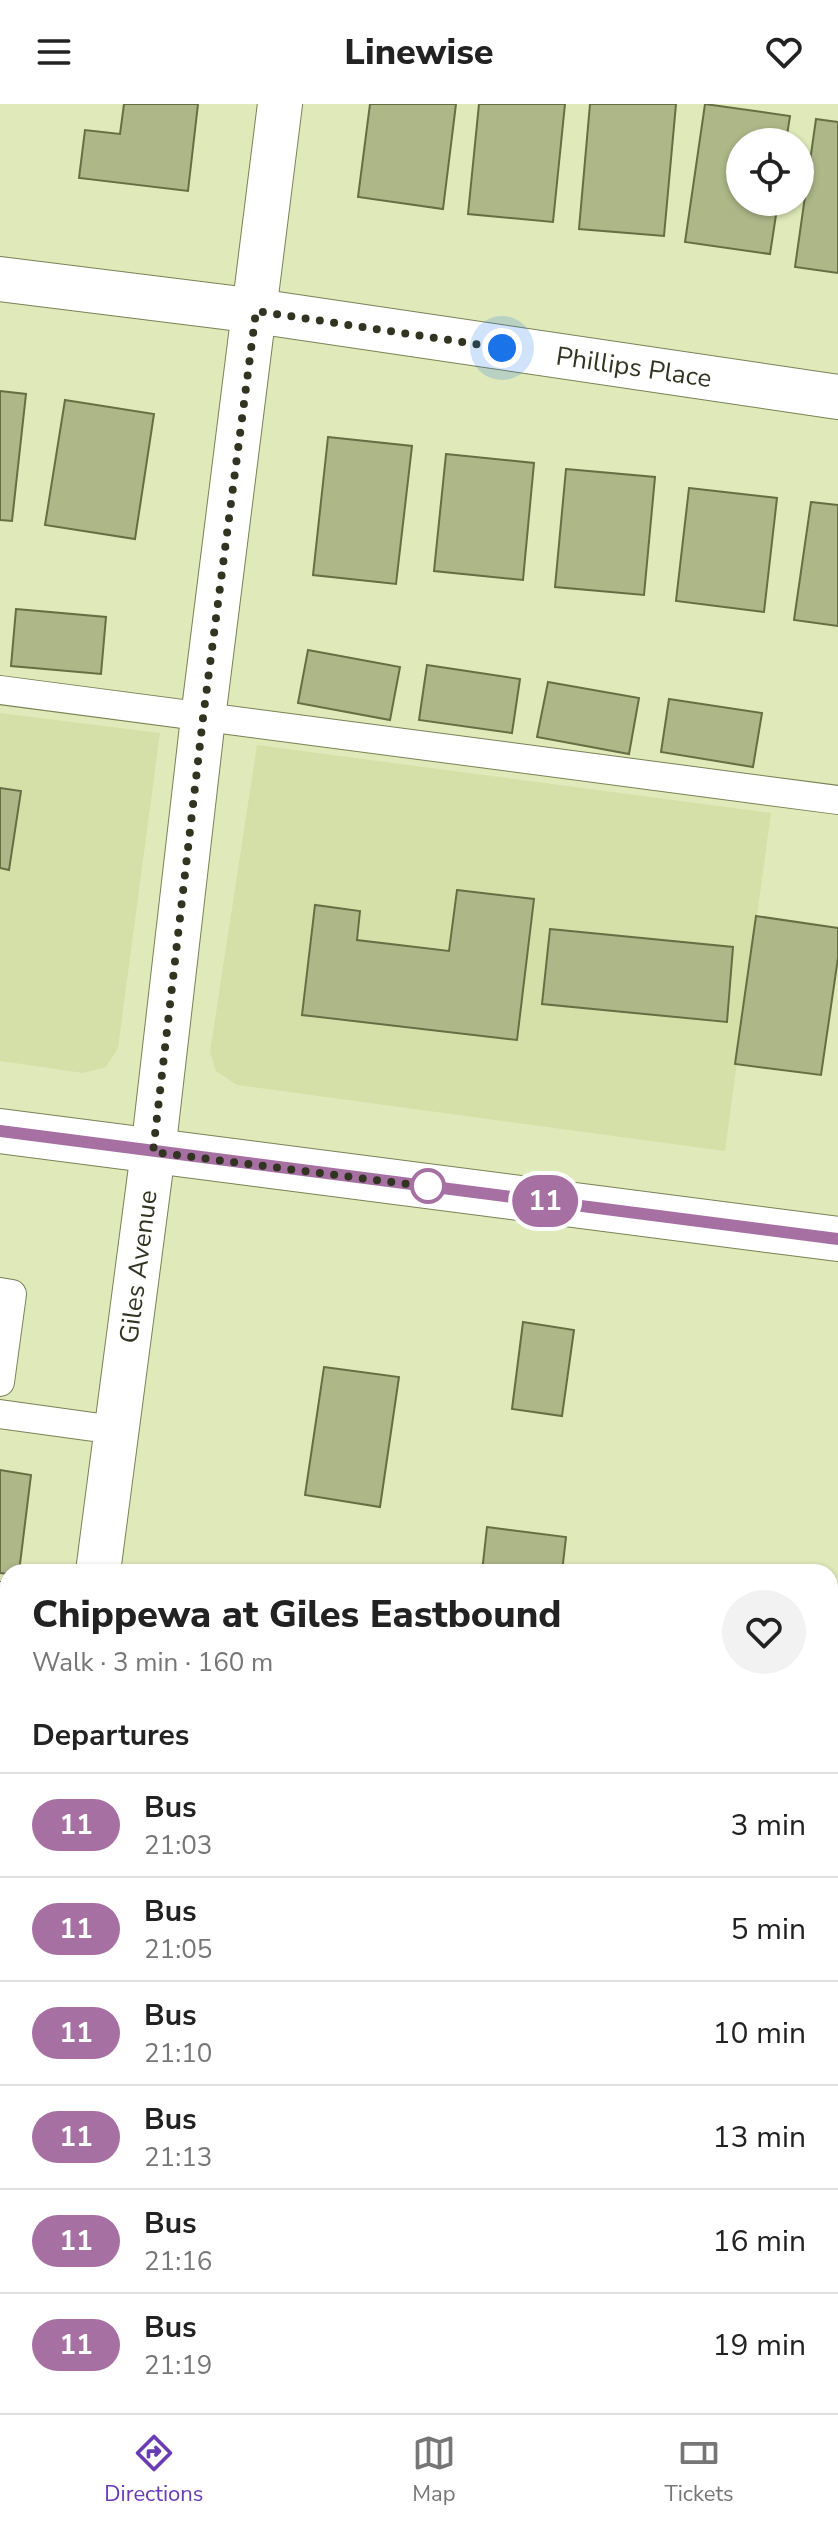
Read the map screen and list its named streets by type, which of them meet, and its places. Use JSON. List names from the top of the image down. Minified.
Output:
{"streets":{"street":["Phillips Place","Giles Avenue"]},"crossings":[["Phillips Place","Giles Avenue"]],"lines":["bus line 11"],"page":{"header":"Linewise","on_map":"11","heading":[["Chippewa at Giles Eastbound","Walk · 3 min · 160 m"],"Departures"],"list":[{"mark":"11","name":"Bus","note":"21:03","value":"3 min"},{"mark":"11","name":"Bus","note":"21:05","value":"5 min"},{"mark":"11","name":"Bus","note":"21:10","value":"10 min"},{"mark":"11","name":"Bus","note":"21:13","value":"13 min"},{"mark":"11","name":"Bus","note":"21:16","value":"16 min"},{"mark":"11","name":"Bus","note":"21:19","value":"19 min"}],"tabs":["Directions","Map","Tickets"]}}
